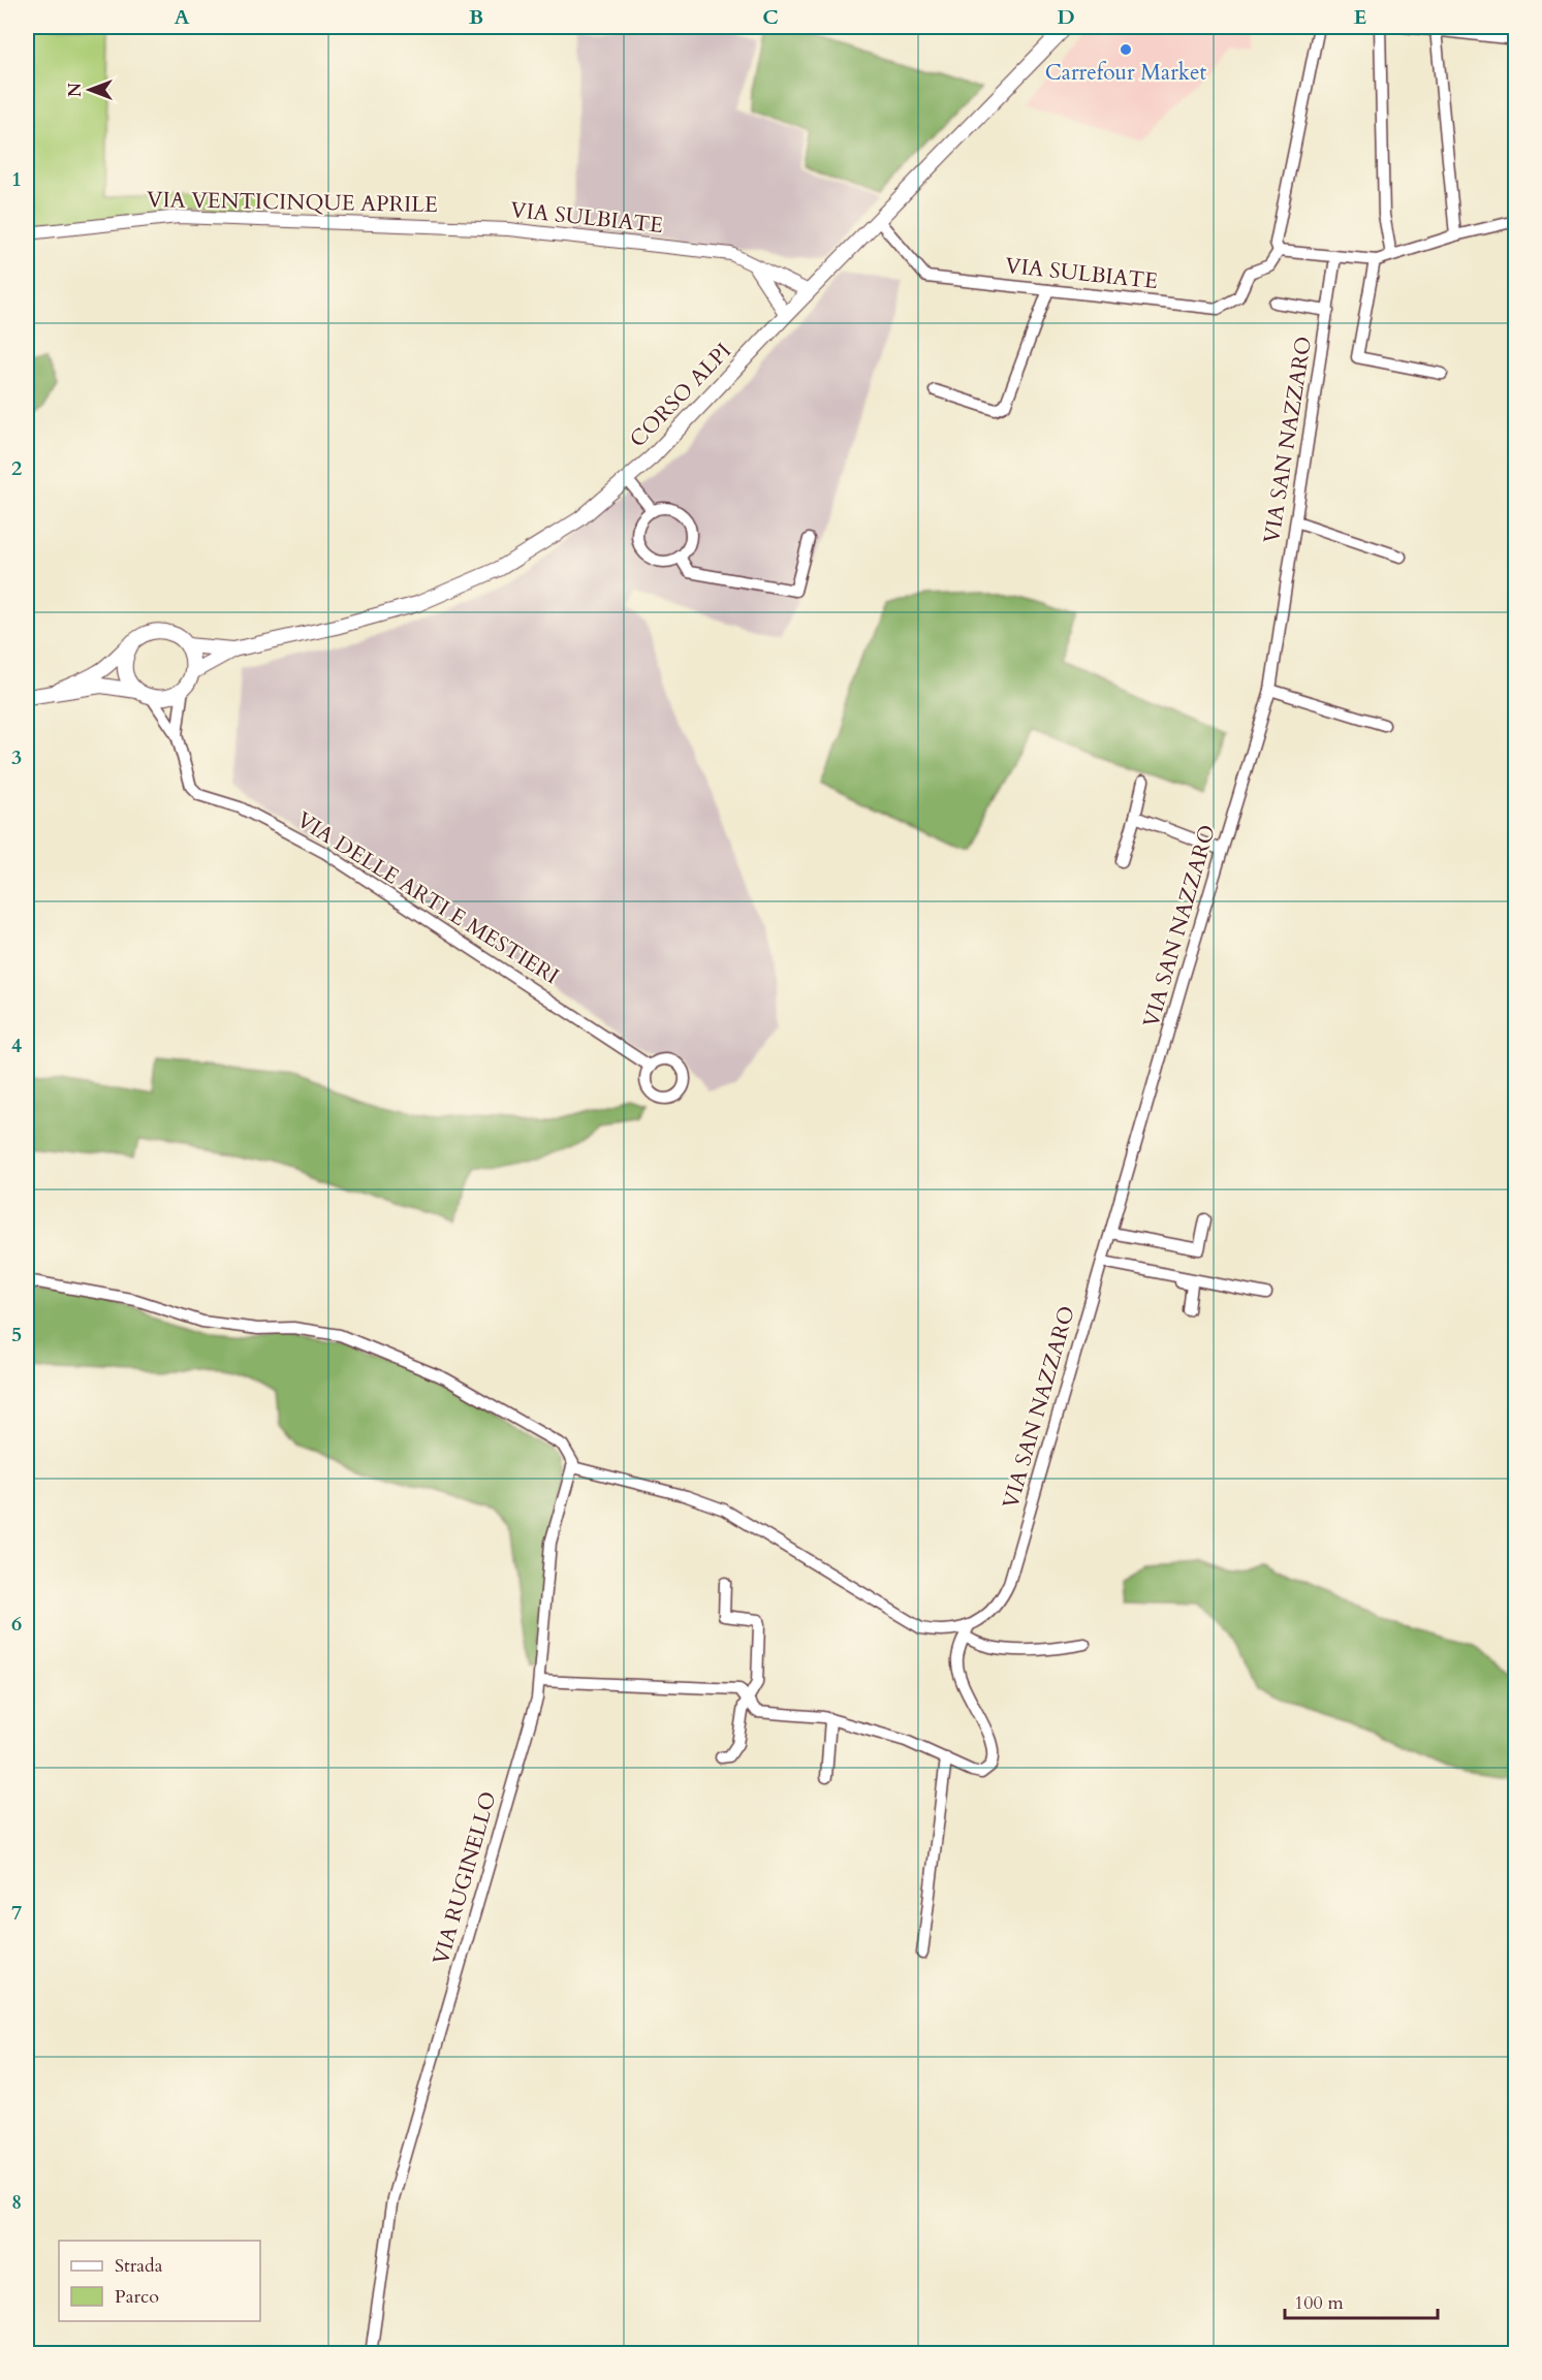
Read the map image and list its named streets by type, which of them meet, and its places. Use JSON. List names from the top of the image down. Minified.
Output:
{"streets":{"main road":["CORSO ALPI"],"street":["VIA VENTICINQUE APRILE","VIA SULBIATE","VIA SAN NAZZARO","VIA DELLE ARTI E MESTIERI","VIA RUGINELLO"]},"crossings":[["VIA VENTICINQUE APRILE","VIA SULBIATE"],["VIA SULBIATE","CORSO ALPI"],["CORSO ALPI","VIA DELLE ARTI E MESTIERI"],["VIA SAN NAZZARO","VIA RUGINELLO"]],"places":["Carrefour Market"],"legend":["Strada","Parco"],"scale_bar":"100 m","north":"left","grid":{"columns":["A","B","C","D","E"],"rows":["1","2","3","4","5","6","7","8"]}}
